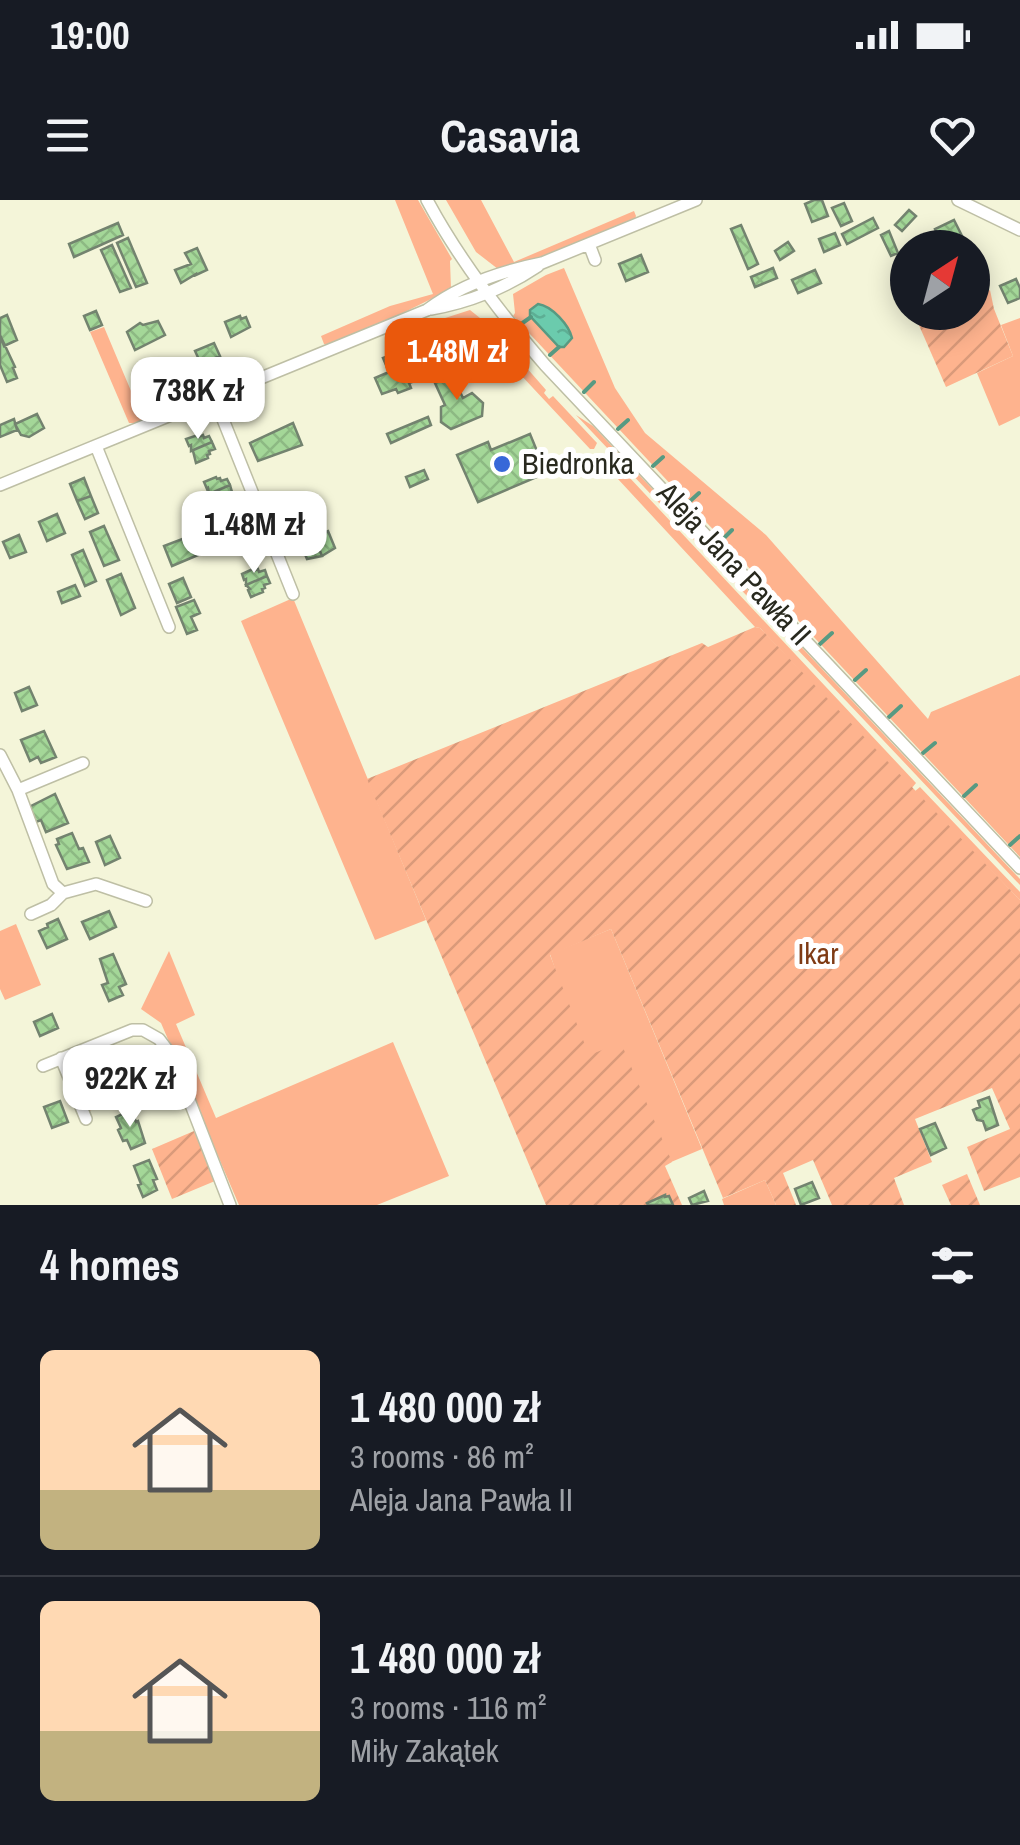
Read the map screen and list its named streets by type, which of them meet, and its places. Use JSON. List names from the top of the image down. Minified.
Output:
{"streets":{"street":["Aleja Jana Pawła II"]},"parks":["Ikar"],"places":["Biedronka"],"north":"top right","page":{"status":"19:00","header":"Casavia","price":["1.48M zł","738K zł","1.48M zł","922K zł"],"heading":"4 homes","list":[{"name":"1 480 000 zł","note":"3 rooms · 86 m² · Aleja Jana Pawła II"},{"name":"1 480 000 zł","note":"3 rooms · 116 m² · Miły Zakątek"}]}}
